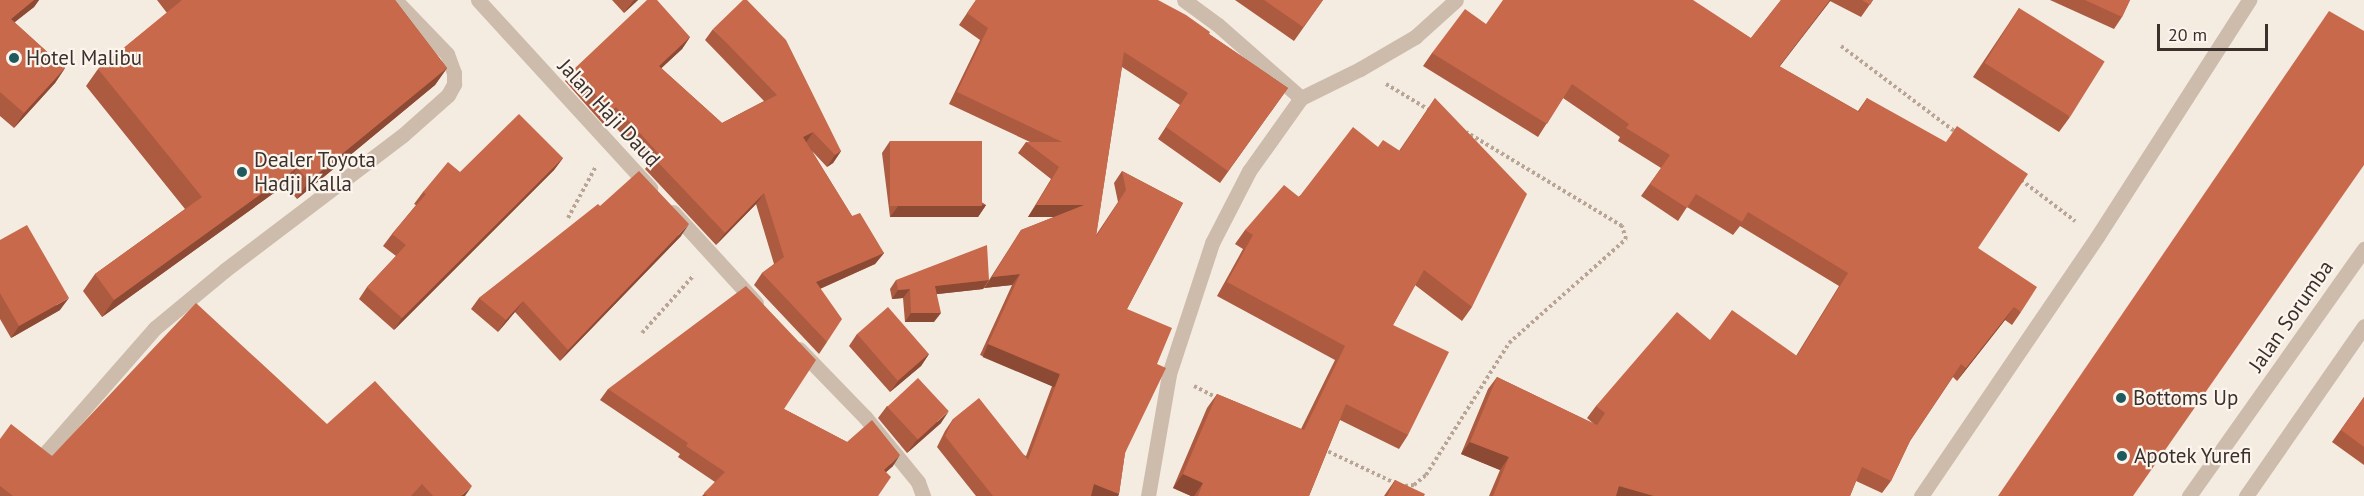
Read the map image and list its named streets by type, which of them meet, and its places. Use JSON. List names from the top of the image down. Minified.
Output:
{"streets":{"street":["Jalan Haji Daud","Jalan Sorumba"]},"places":["Hotel Malibu","Dealer Toyota Hadji Kalla","Bottoms Up","Apotek Yurefi"],"scale_bar":"20 m"}
